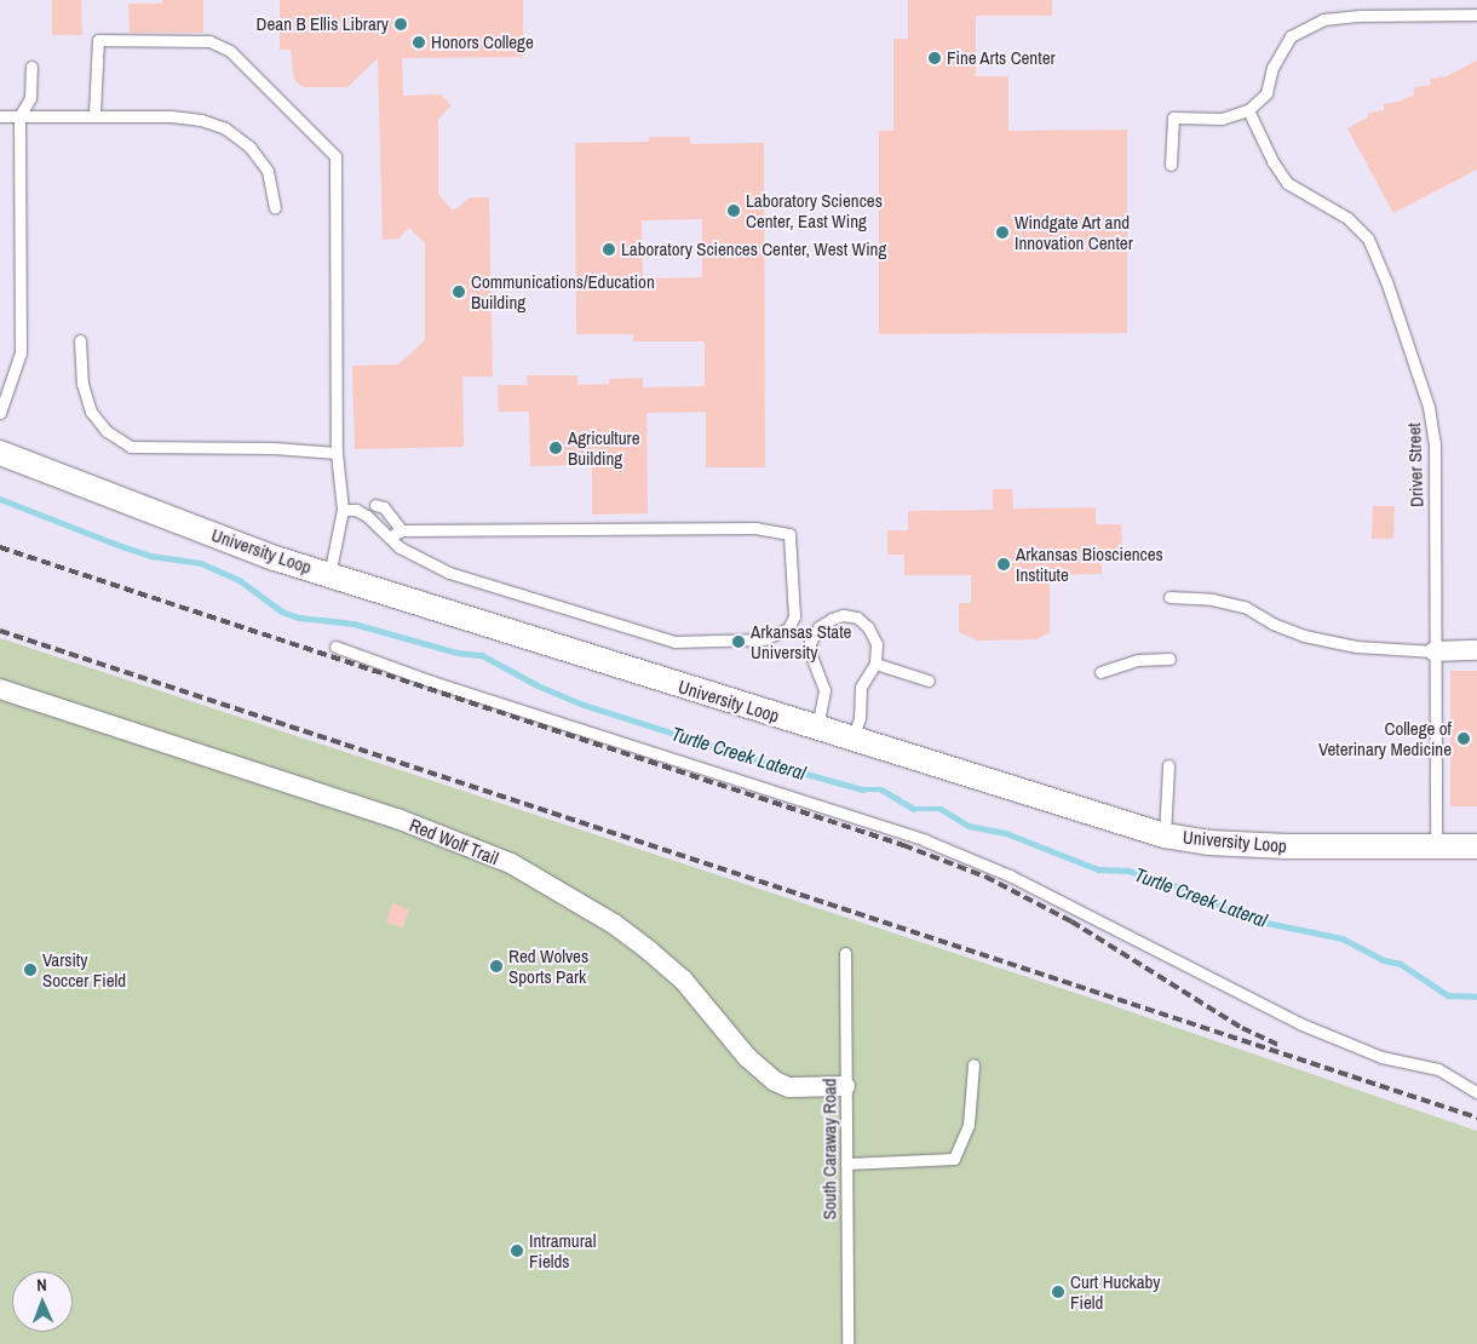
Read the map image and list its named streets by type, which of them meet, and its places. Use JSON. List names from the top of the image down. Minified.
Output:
{"streets":{"street":["University Loop","Red Wolf Trail"],"lane":["Driver Street","South Caraway Road"]},"crossings":[["Driver Street","University Loop"],["Red Wolf Trail","South Caraway Road"]],"water":["Turtle Creek Lateral"],"places":["Dean B Ellis Library","Honors College","Fine Arts Center","Laboratory Sciences Center, East Wing","Windgate Art and Innovation Center","Laboratory Sciences Center, West Wing","Communications/Education Building","Agriculture Building","Arkansas Biosciences Institute","Arkansas State University","College of Veterinary Medicine","Red Wolves Sports Park","Varsity Soccer Field","Intramural Fields","Curt Huckaby Field"],"north":"top"}
